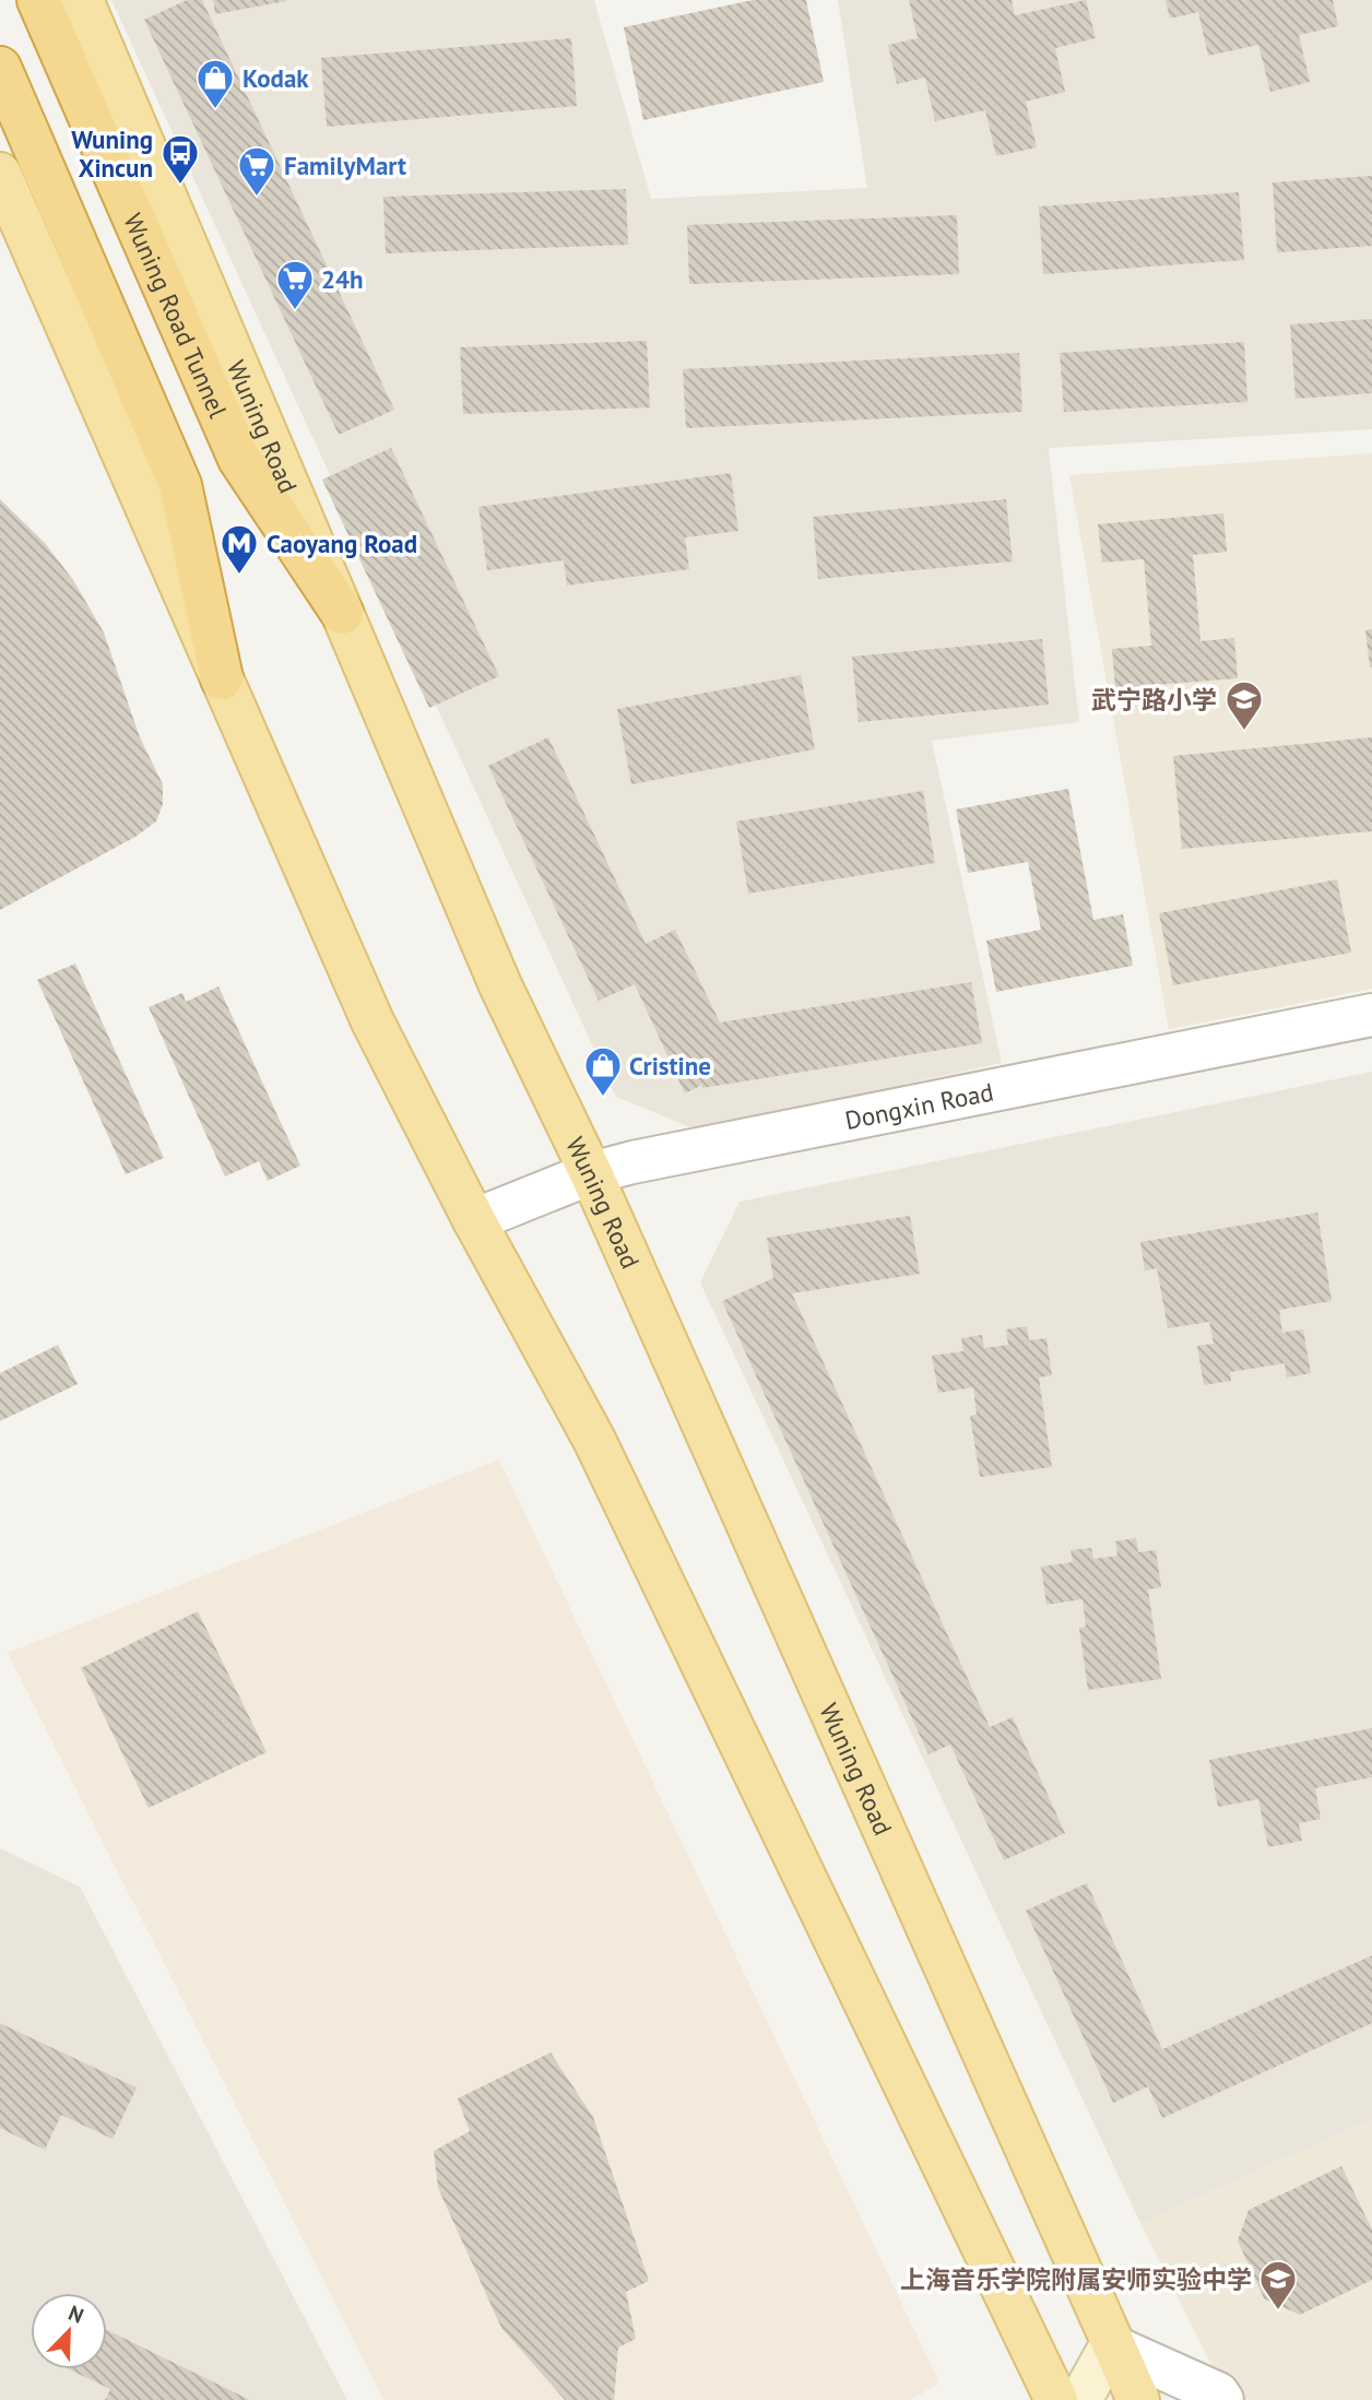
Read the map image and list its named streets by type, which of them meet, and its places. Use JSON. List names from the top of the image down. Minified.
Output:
{"streets":{"highway":["Wuning Road Tunnel"],"main road":["Wuning Road"],"street":["Dongxin Road"]},"crossings":[["Wuning Road Tunnel","Wuning Road"],["Wuning Road","Dongxin Road"]],"places":{"shop":["Kodak","Cristine"],"bus stop":["Wuning Xincun"],"supermarket":["FamilyMart","24h"],"metro station":["Caoyang Road"],"school or university":["武宁路小学","上海音乐学院附属安师实验中学"]},"north":"top right"}
